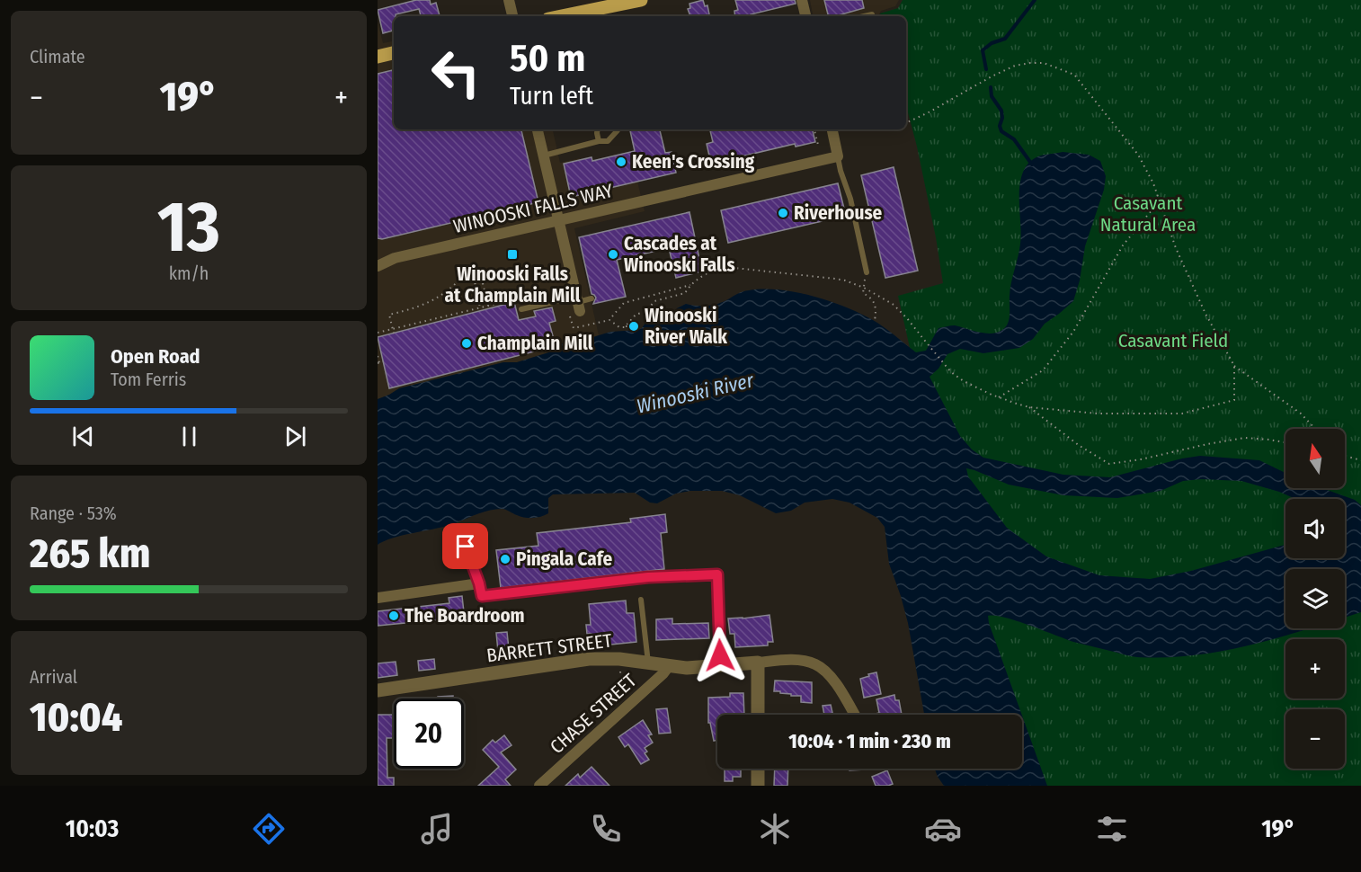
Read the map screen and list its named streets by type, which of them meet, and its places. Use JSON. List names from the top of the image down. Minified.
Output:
{"streets":{"street":["WINOOSKI FALLS WAY","BARRETT STREET","CHASE STREET"]},"crossings":[["BARRETT STREET","CHASE STREET"]],"water":["Winooski River"],"parks":["Casavant Natural Area","Casavant Field"],"places":{"other":["Keen's Crossing","Riverhouse","Cascades at Winooski Falls","Winooski River Walk","Champlain Mill","Pingala Cafe","The Boardroom"],"transit":["Winooski Falls at Champlain Mill"]},"north":"top","page":{"tile":["Climate",["13","km/h"],["Range · 53%","265 km"],["Arrival","10:04"]],"turn":["50 m","Turn left"],"heat":["−","19°","+"],"song":["Open Road","Tom Ferris"],"map_buttons":["+","−"],"limit":"20","trip":"10:04 · 1 min · 230 m","tabs":["10:03","19°"]}}
